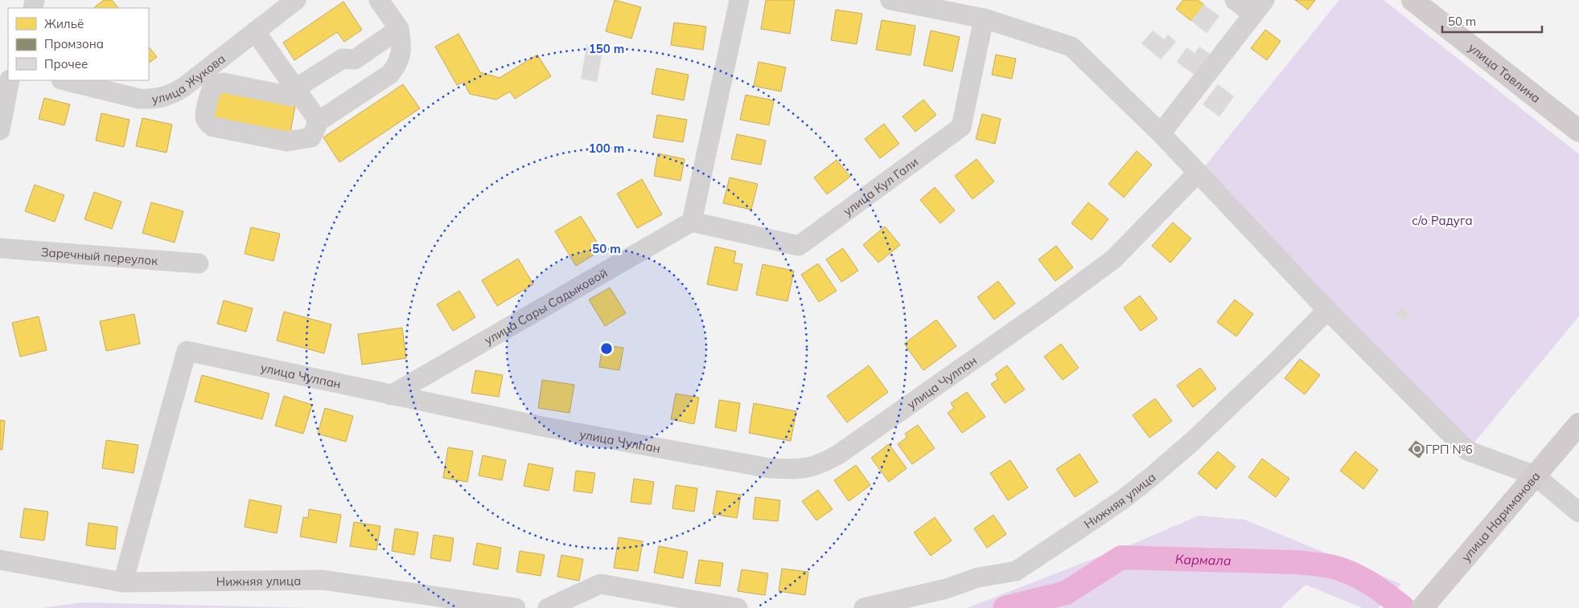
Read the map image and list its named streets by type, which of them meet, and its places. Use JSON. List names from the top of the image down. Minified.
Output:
{"streets":{"main road":["улица Тавлина","улица Нариманова"],"street":["улица Жукова","улица Кул Гали","Заречный переулок","улица Сары Садыковой","улица Чулпан","Нижняя улица"]},"crossings":[["улица Кул Гали","улица Сары Садыковой"],["улица Сары Садыковой","улица Чулпан"],["улица Чулпан","Нижняя улица"]],"water":["Кармала"],"parks":["с/о Радуга"],"places":["ГРП №6"],"legend":["Жильё","Промзона","Прочее"],"scale_bar":"50 m","rings":["150 m","100 m","50 m"]}
